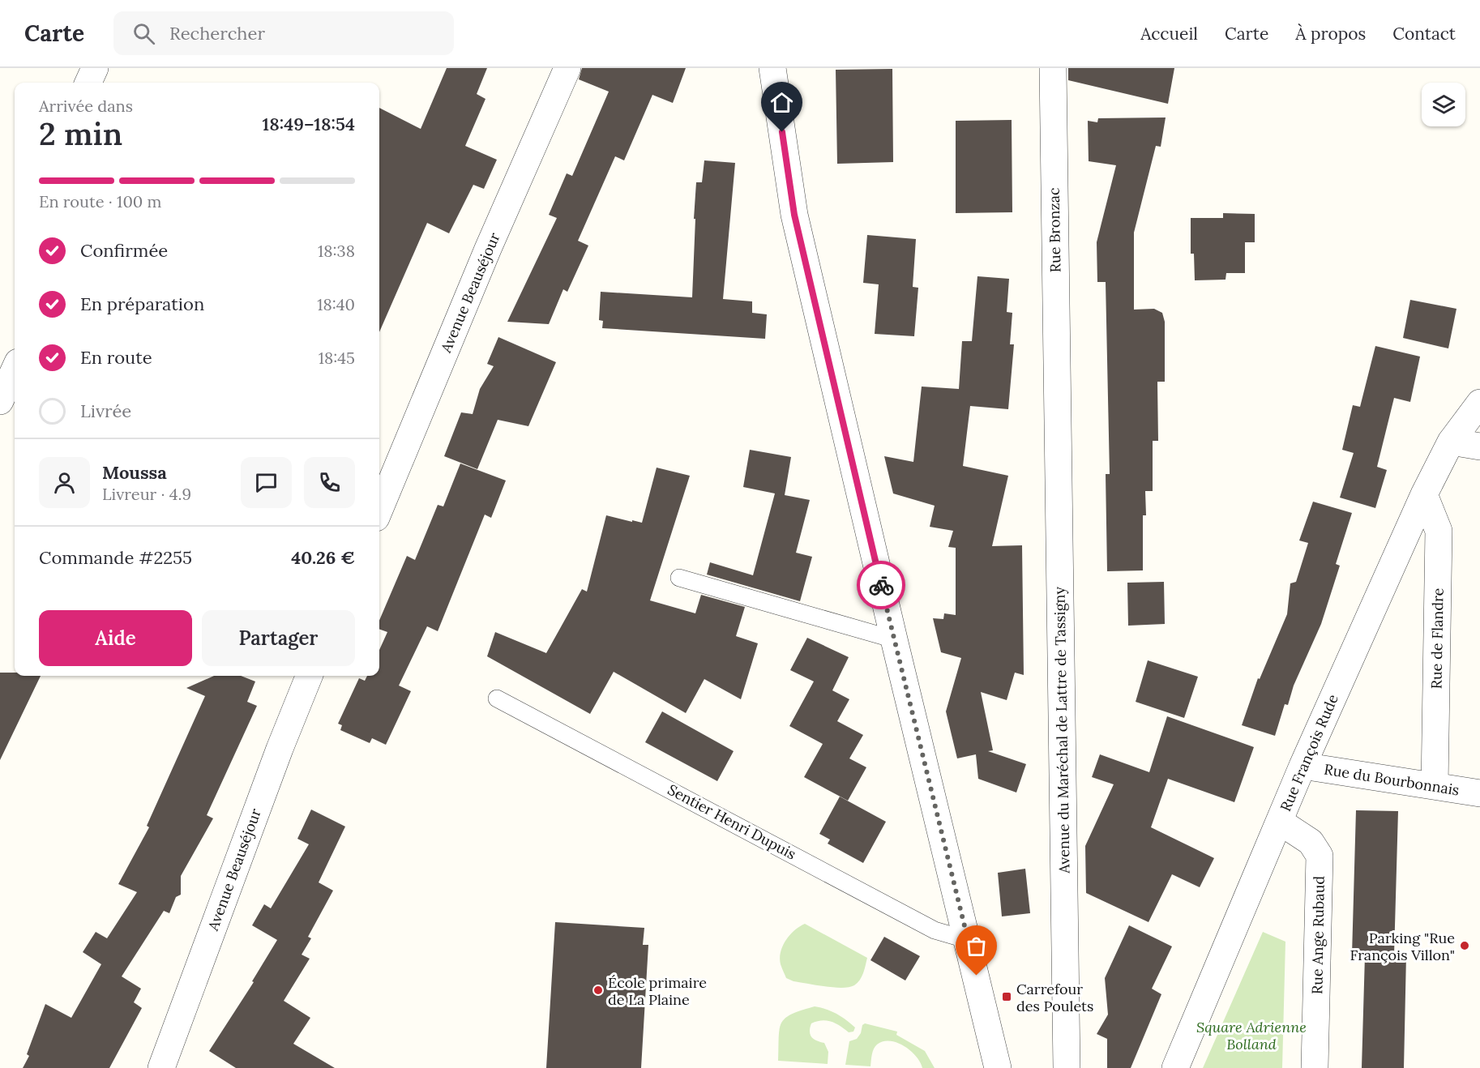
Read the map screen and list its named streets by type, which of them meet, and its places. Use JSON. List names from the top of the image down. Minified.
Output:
{"streets":{"street":["Rue Bronzac","Avenue Beauséjour","Rue de Flandre","Avenue du Maréchal de Lattre de Tassigny","Rue François Rude","Rue du Bourbonnais","Rue Ange Rubaud"],"lane":["Sentier Henri Dupuis"]},"crossings":[["Rue Bronzac","Avenue du Maréchal de Lattre de Tassigny"],["Rue de Flandre","Rue François Rude"],["Rue de Flandre","Rue du Bourbonnais"],["Rue François Rude","Rue du Bourbonnais"],["Rue François Rude","Rue Ange Rubaud"]],"parks":["Square Adrienne Bolland"],"places":{"other":["Parking \"Rue François Villon\"","École primaire de La Plaine"],"transit":["Carrefour des Poulets"]},"page":{"header":"Carte","search":"Rechercher","nav":["Accueil","Carte","À propos","Contact"],"heading":["2 min","Arrivée dans","18:49–18:54"],"panel":["Moussa","Livreur · 4.9","Commande #2255","40.26 €"],"bar":"En route · 100 m","list":[["Confirmée","18:38"],["En préparation","18:40"],["En route","18:45"],"Livrée"],"buttons":["Aide","Partager"]}}
